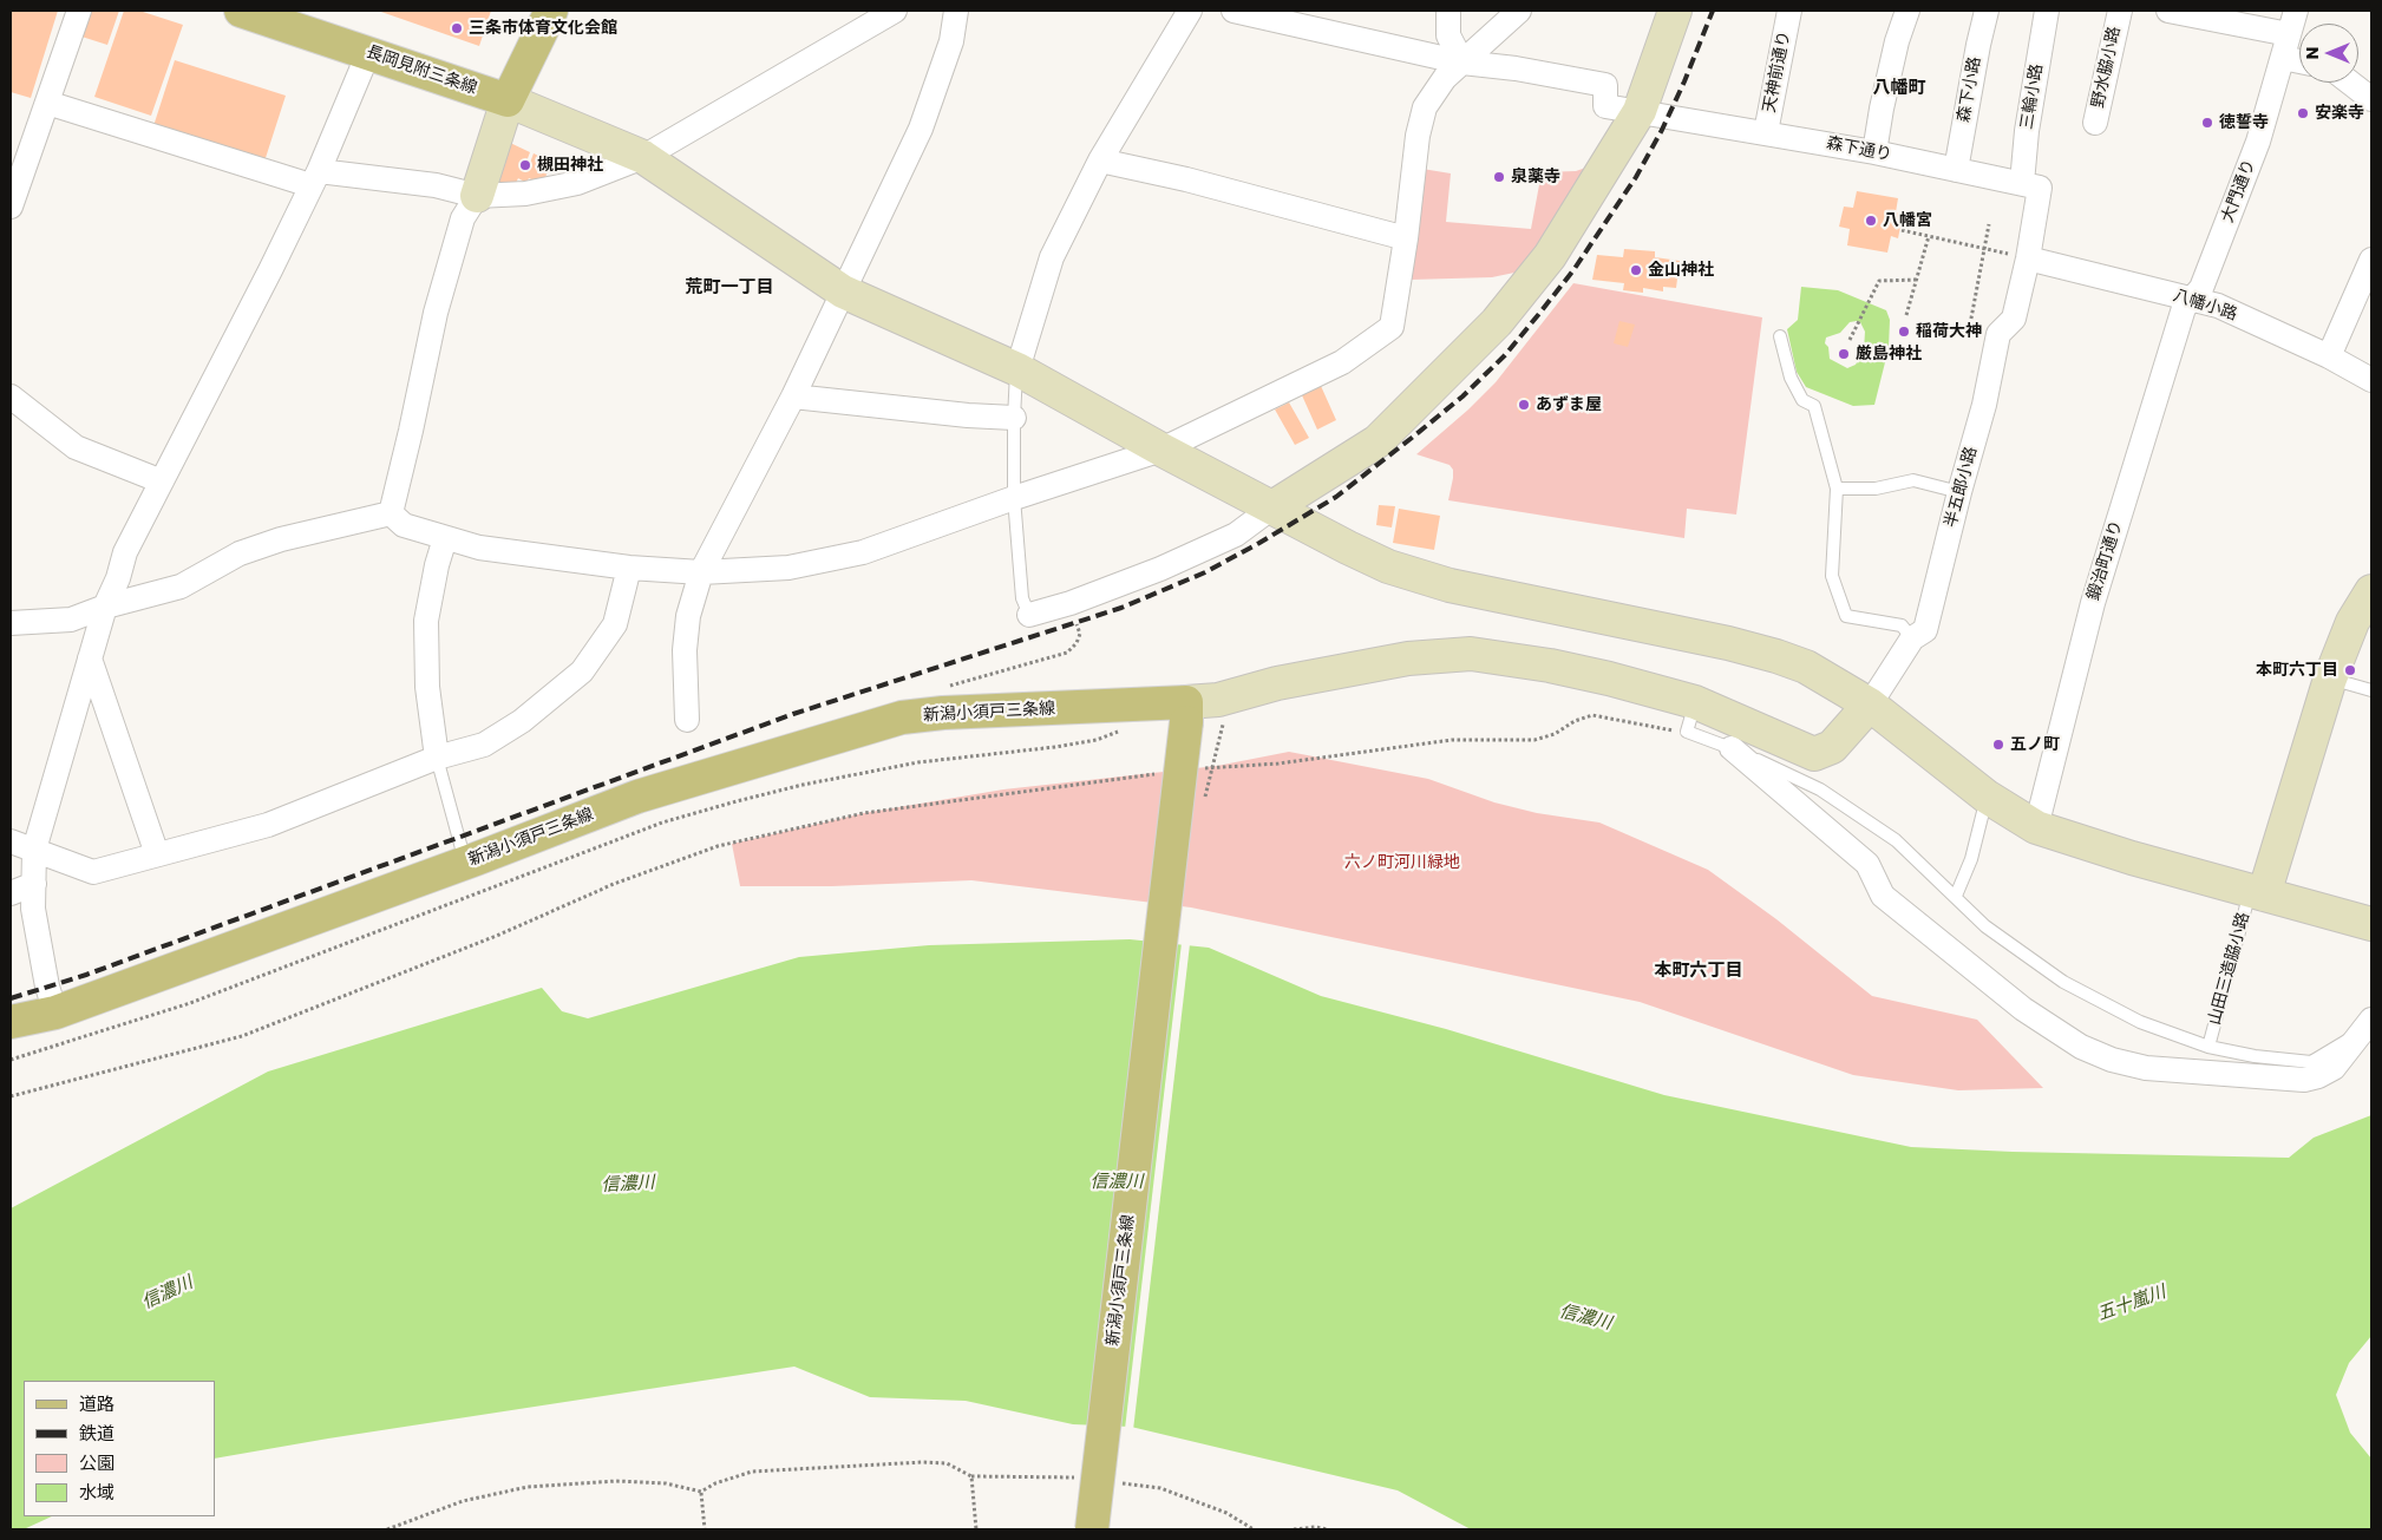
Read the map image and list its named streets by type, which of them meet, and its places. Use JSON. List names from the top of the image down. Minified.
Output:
{"streets":{"main road":["長岡見附三条線","新潟小須戸三条線"],"street":["野水脇小路","天神前通り","森下小路","三輪小路","森下通り","大門通り","八幡小路","半五郎小路","鍛治町通り"],"lane":["山田三造脇小路"]},"crossings":[["天神前通り","森下通り"],["森下小路","森下通り"],["三輪小路","森下通り"],["大門通り","八幡小路"],["大門通り","鍛治町通り"],["八幡小路","半五郎小路"],["八幡小路","鍛治町通り"]],"districts":["八幡町","荒町一丁目","本町六丁目"],"water":["信濃川","五十嵐川"],"parks":["六ノ町河川緑地"],"places":["三条市体育文化会館","安楽寺","徳誓寺","槻田神社","泉薬寺","八幡宮","金山神社","稲荷大神","厳島神社","あずま屋","本町六丁目","五ノ町"],"legend":["道路","鉄道","公園","水域"],"north":"left"}
